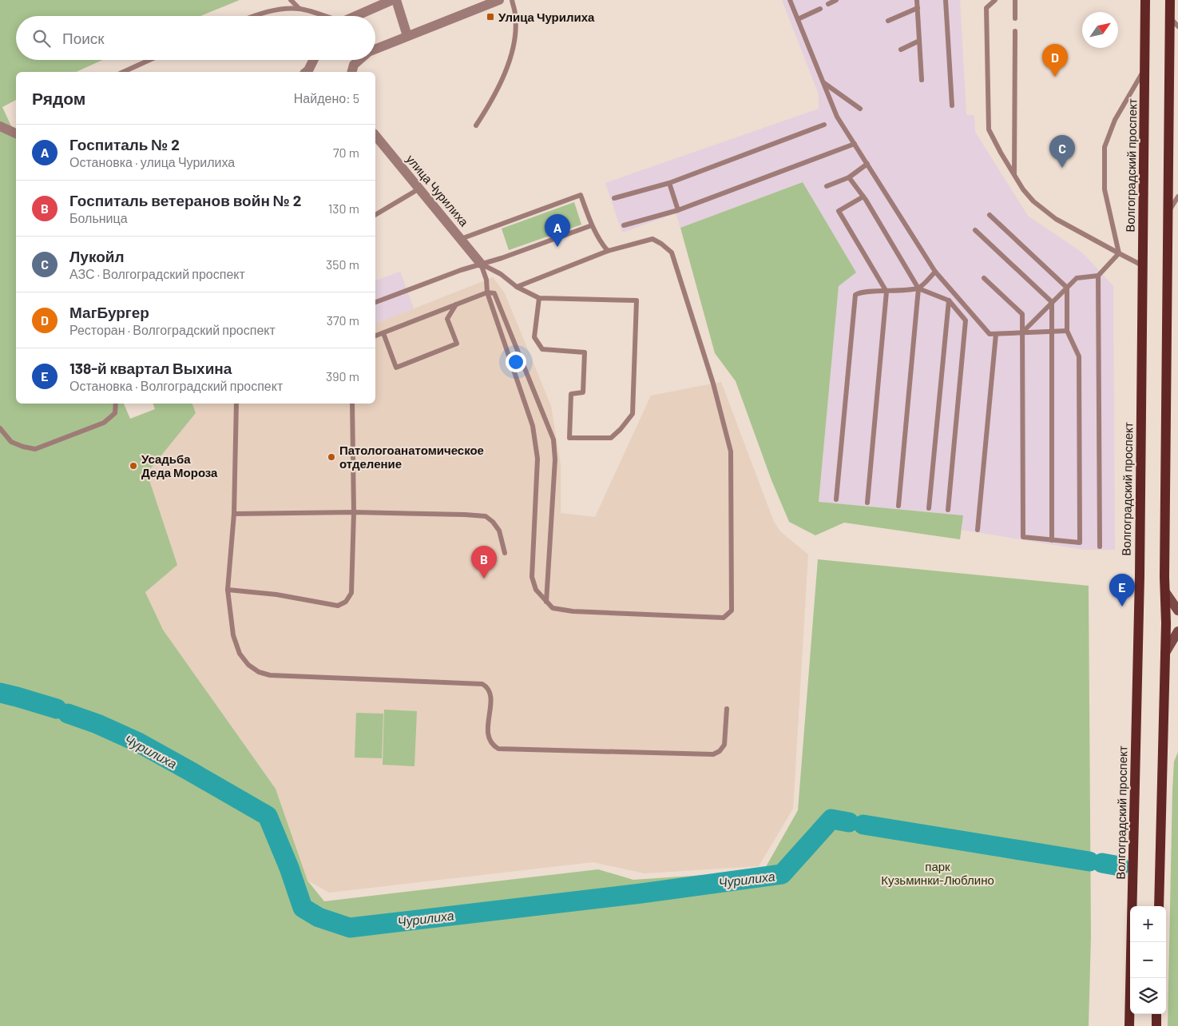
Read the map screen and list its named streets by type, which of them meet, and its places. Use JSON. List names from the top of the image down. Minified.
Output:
{"streets":{"main road":["Волгоградский проспект"],"street":["улица Чурилиха"]},"water":["Чурилиха"],"parks":["парк Кузьминки-Люблино"],"places":{"transit":["Улица Чурилиха"],"other":["Патологоанатомическое отделение","Усадьба Деда Мороза"]},"north":"top right","page":{"search":"Поиск","pins":["D","C","A","B","E"],"heading":["Рядом","Найдено: 5"],"list":[{"mark":"A","name":"Госпиталь № 2","note":"Остановка · улица Чурилиха","value":"70 m"},{"mark":"B","name":"Госпиталь ветеранов войн № 2","note":"Больница","value":"130 m"},{"mark":"C","name":"Лукойл","note":"АЗС · Волгоградский проспект","value":"350 m"},{"mark":"D","name":"МагБургер","note":"Ресторан · Волгоградский проспект","value":"370 m"},{"mark":"E","name":"138-й квартал Выхина","note":"Остановка · Волгоградский проспект","value":"390 m"}],"map_buttons":["+","−"]}}
